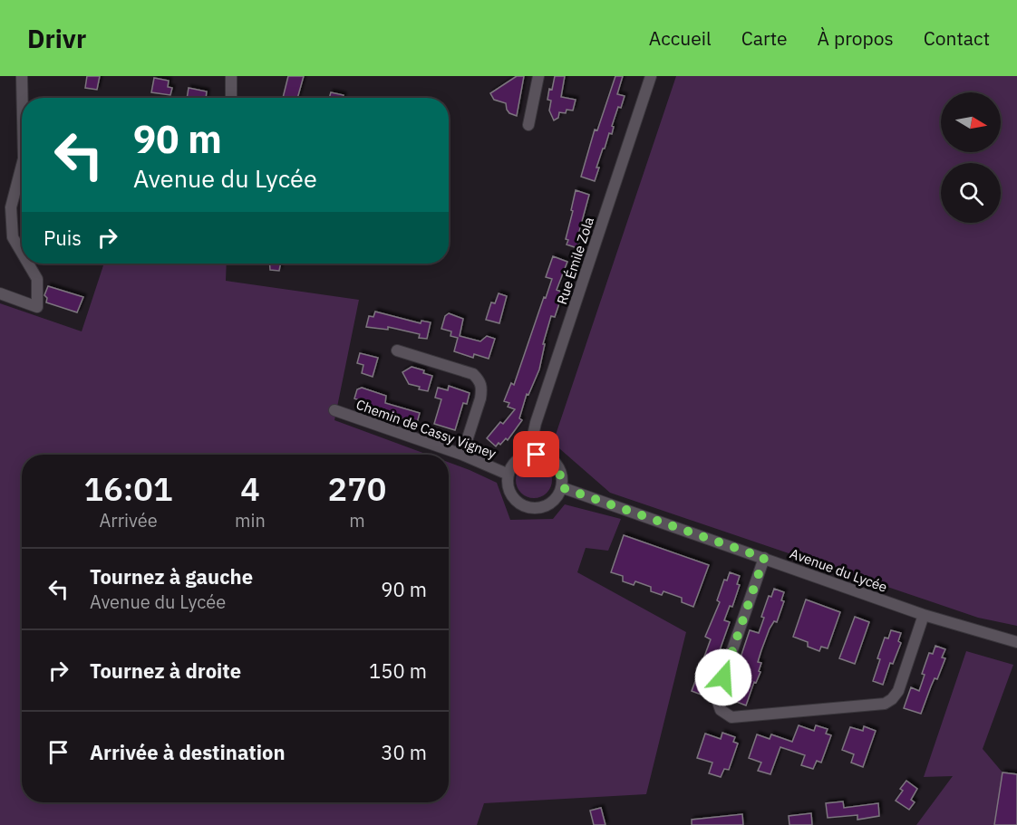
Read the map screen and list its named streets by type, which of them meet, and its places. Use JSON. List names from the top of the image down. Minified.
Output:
{"streets":{"street":["Rue Émile Zola","Chemin de Cassy Vigney","Avenue du Lycée"]},"crossings":[["Rue Émile Zola","Chemin de Cassy Vigney"],["Rue Émile Zola","Avenue du Lycée"],["Chemin de Cassy Vigney","Avenue du Lycée"]],"north":"right","page":{"header":"Drivr","nav":["Accueil","Carte","À propos","Contact"],"turn":["90 m","Avenue du Lycée"],"then":"Puis","eta":["16:01","Arrivée","4","min","270","m"],"list":[{"name":"Tournez à gauche","note":"Avenue du Lycée","value":"90 m"},{"name":"Tournez à droite","value":"150 m"},{"name":"Arrivée à destination","value":"30 m"}]}}
